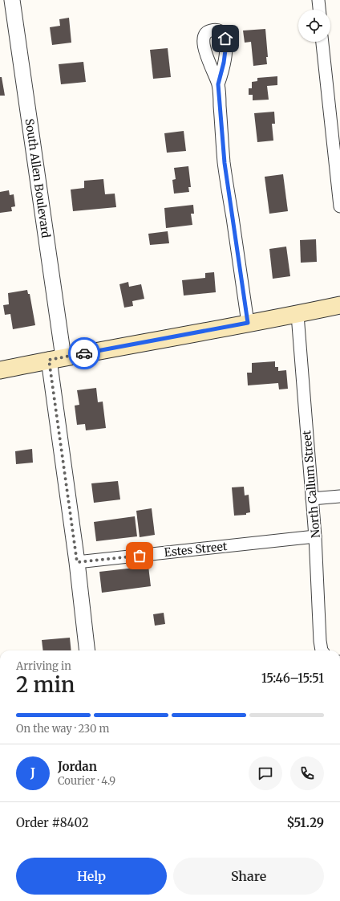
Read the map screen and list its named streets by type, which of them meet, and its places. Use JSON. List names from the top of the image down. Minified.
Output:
{"streets":{"street":["South Allen Boulevard","North Callum Street","Estes Street"]},"crossings":[["South Allen Boulevard","Estes Street"],["North Callum Street","Estes Street"]],"page":{"heading":["2 min","Arriving in","15:46–15:51"],"panel":["Jordan","Courier · 4.9","Order #8402","$51.29"],"bar":"On the way · 230 m","round":"J","buttons":["Help","Share"]}}
